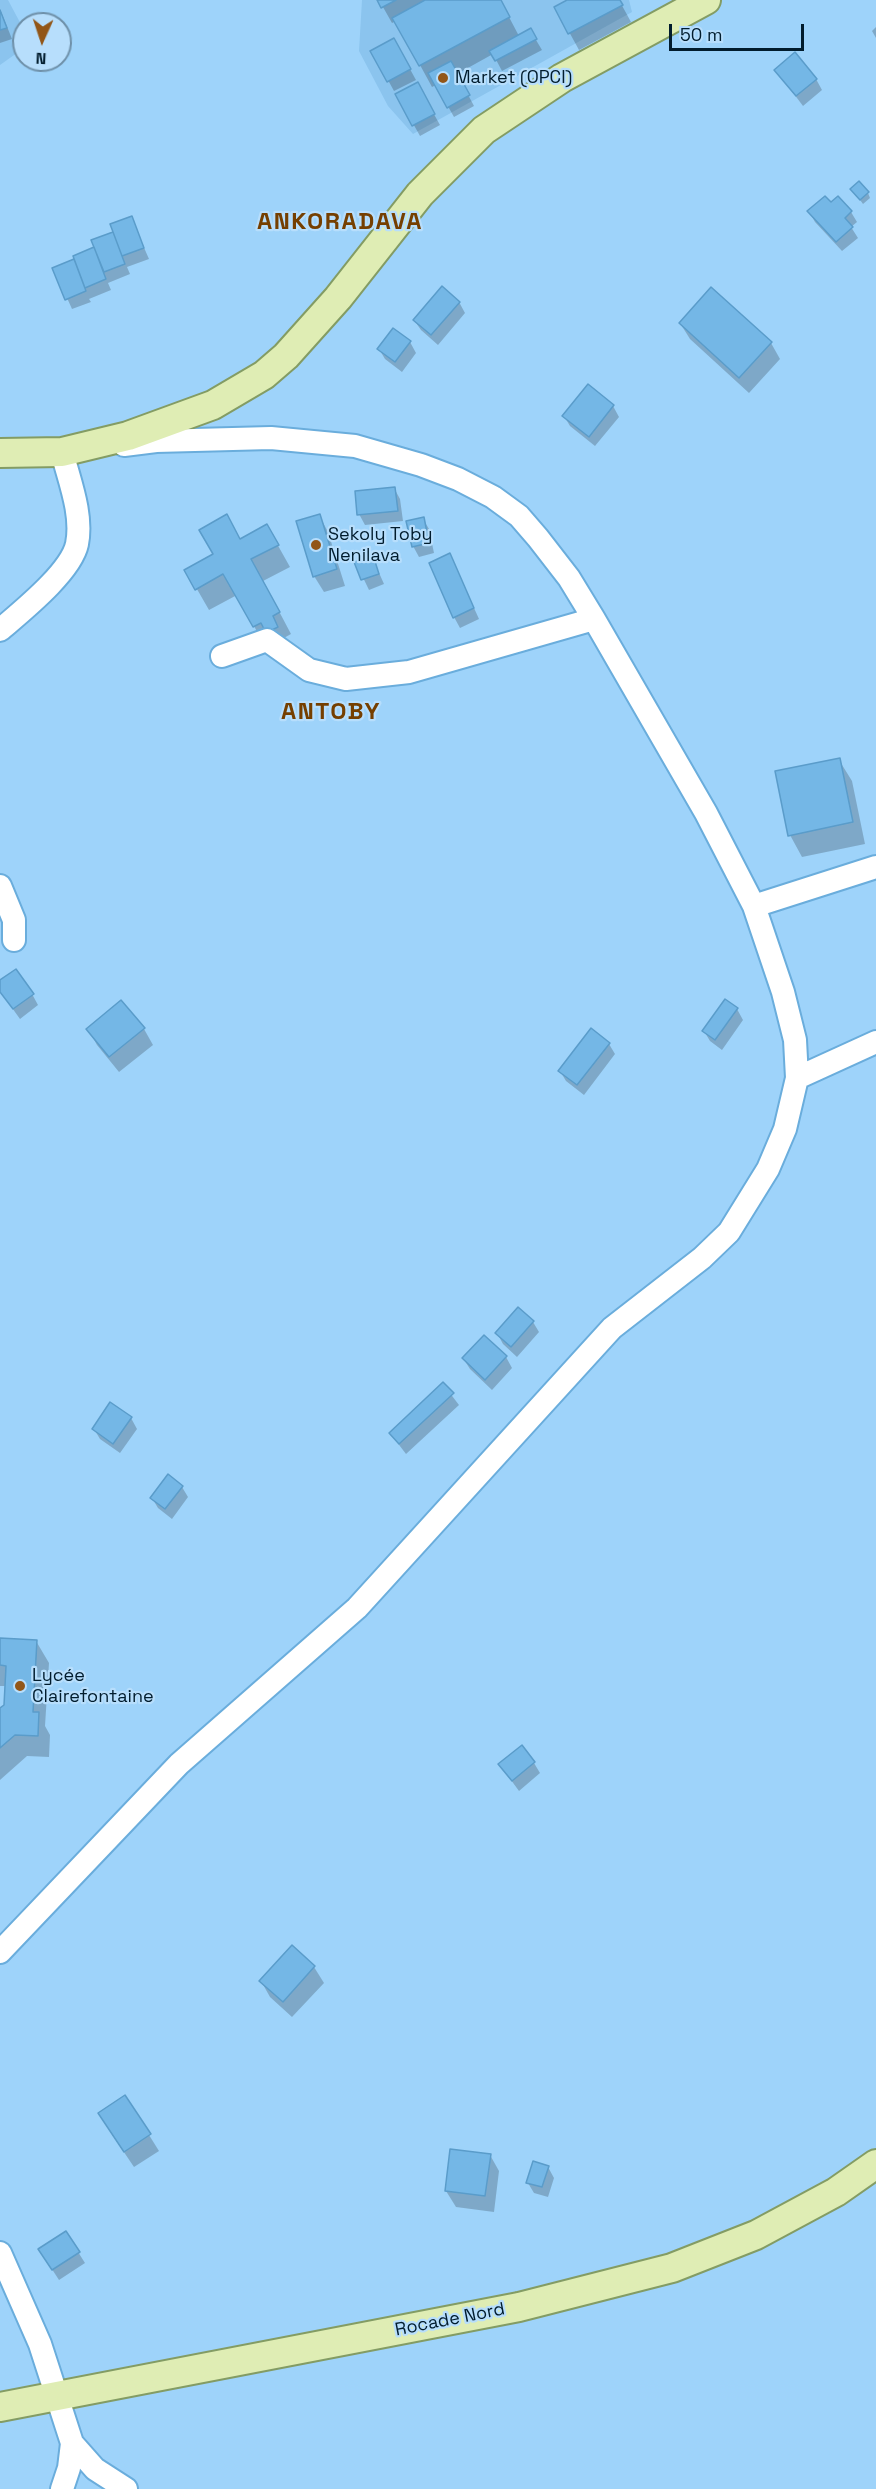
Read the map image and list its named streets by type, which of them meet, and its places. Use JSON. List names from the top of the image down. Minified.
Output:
{"streets":{"main road":["Rocade Nord"]},"districts":["ANKORADAVA","ANTOBY"],"places":["Market (OPCI)","Sekoly Toby Nenilava","Lycée Clairefontaine"],"scale_bar":"50 m","north":"bottom"}
